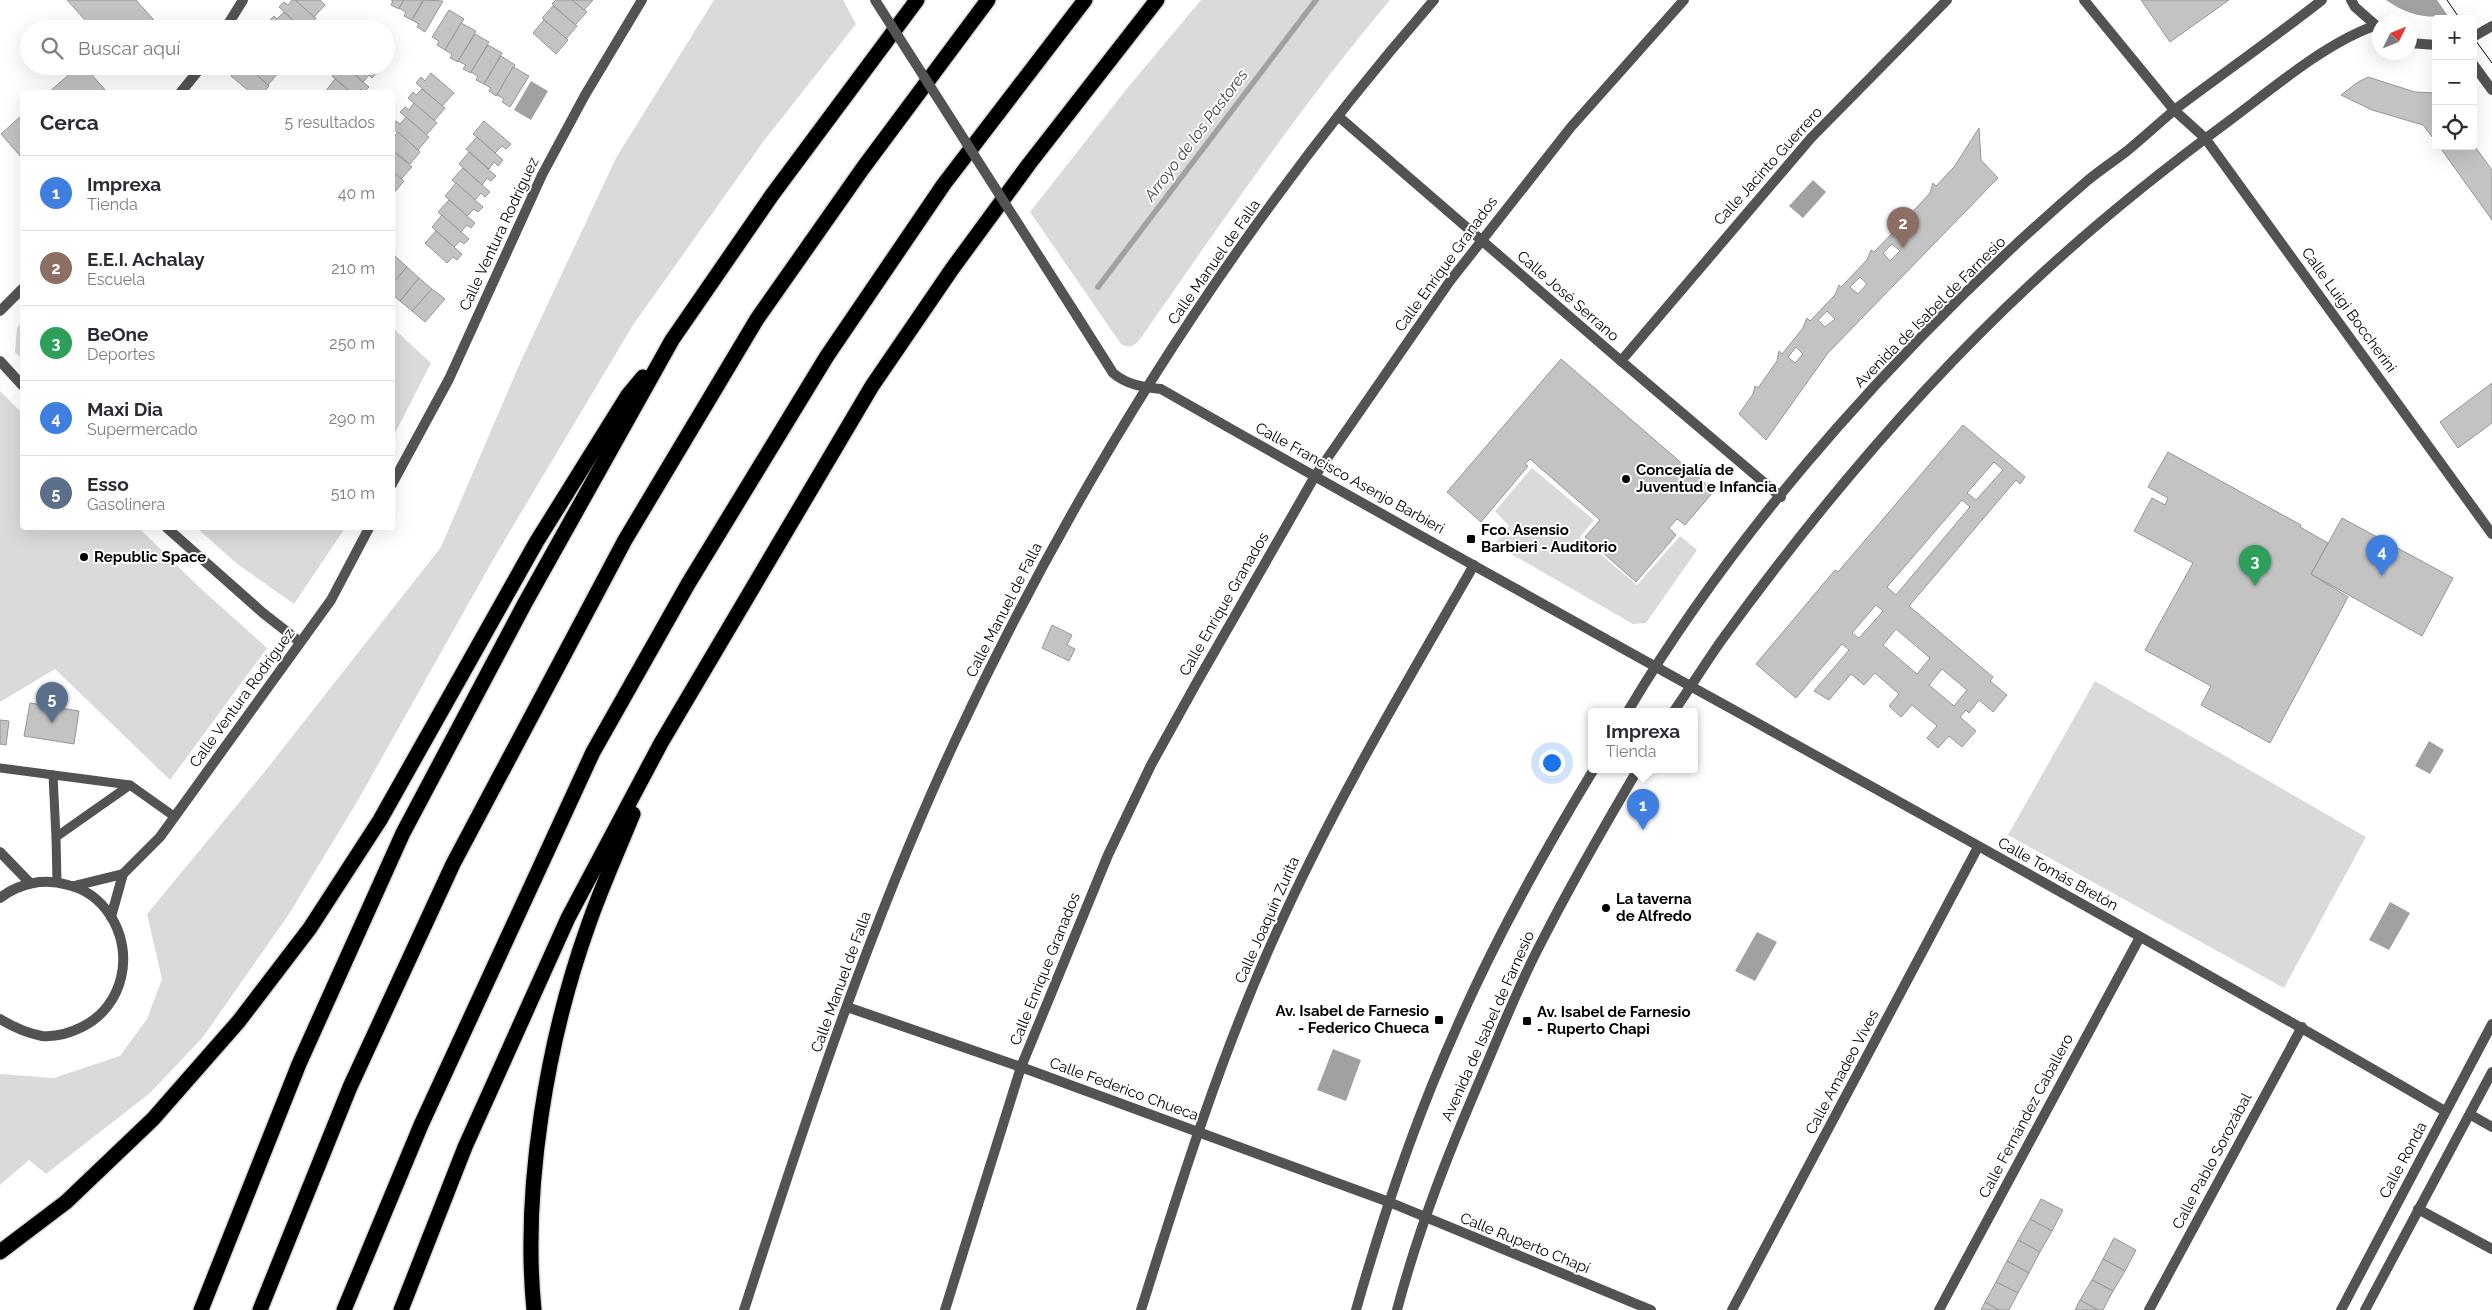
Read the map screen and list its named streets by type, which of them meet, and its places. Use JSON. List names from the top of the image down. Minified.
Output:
{"streets":{"street":["Calle Jacinto Guerrero","Calle Ventura Rodríguez","Calle Manuel de Falla","Calle Enrique Granados","Calle José Serrano","Calle Luigi Boccherini","Avenida de Isabel de Farnesio","Calle Francisco Asenjo Barbieri","Calle Tomás Bretón","Calle Joaquín Zurita","Calle Amadeo Vives","Calle Federico Chueca","Calle Fernández Caballero","Calle Ronda","Calle Pablo Sorozábal","Calle Ruperto Chapí"]},"crossings":[["Calle Jacinto Guerrero","Calle José Serrano"],["Calle Manuel de Falla","Calle José Serrano"],["Calle Manuel de Falla","Calle Francisco Asenjo Barbieri"],["Calle Manuel de Falla","Calle Federico Chueca"],["Calle Enrique Granados","Calle José Serrano"],["Calle Enrique Granados","Calle Francisco Asenjo Barbieri"],["Calle Enrique Granados","Calle Federico Chueca"],["Calle José Serrano","Avenida de Isabel de Farnesio"],["Calle Luigi Boccherini","Avenida de Isabel de Farnesio"],["Avenida de Isabel de Farnesio","Calle Francisco Asenjo Barbieri"],["Avenida de Isabel de Farnesio","Calle Tomás Bretón"],["Avenida de Isabel de Farnesio","Calle Federico Chueca"],["Avenida de Isabel de Farnesio","Calle Ruperto Chapí"],["Calle Francisco Asenjo Barbieri","Calle Tomás Bretón"],["Calle Francisco Asenjo Barbieri","Calle Joaquín Zurita"],["Calle Tomás Bretón","Calle Amadeo Vives"],["Calle Tomás Bretón","Calle Fernández Caballero"],["Calle Tomás Bretón","Calle Ronda"],["Calle Tomás Bretón","Calle Pablo Sorozábal"],["Calle Joaquín Zurita","Calle Federico Chueca"],["Calle Federico Chueca","Calle Ruperto Chapí"]],"water":["Arroyo de los Pastores"],"places":{"other":["Concejalía de Juventud e Infancia","Republic Space","La taverna de Alfredo"],"transit":["Fco. Asensio Barbieri - Auditorio","Av. Isabel de Farnesio - Federico Chueca","Av. Isabel de Farnesio - Ruperto Chapi"]},"north":"top right","page":{"map_buttons":["+","−"],"search":"Buscar aquí","heading":["Cerca","5 resultados"],"list":[{"mark":"1","name":"Imprexa","note":"Tienda","value":"40 m"},{"mark":"2","name":"E.E.I. Achalay","note":"Escuela","value":"210 m"},{"mark":"3","name":"BeOne","note":"Deportes","value":"250 m"},{"mark":"4","name":"Maxi Dia","note":"Supermercado","value":"290 m"},{"mark":"5","name":"Esso","note":"Gasolinera","value":"510 m"}],"pins":["2","4","3","5","1"],"popup":["Imprexa","Tienda"]}}
